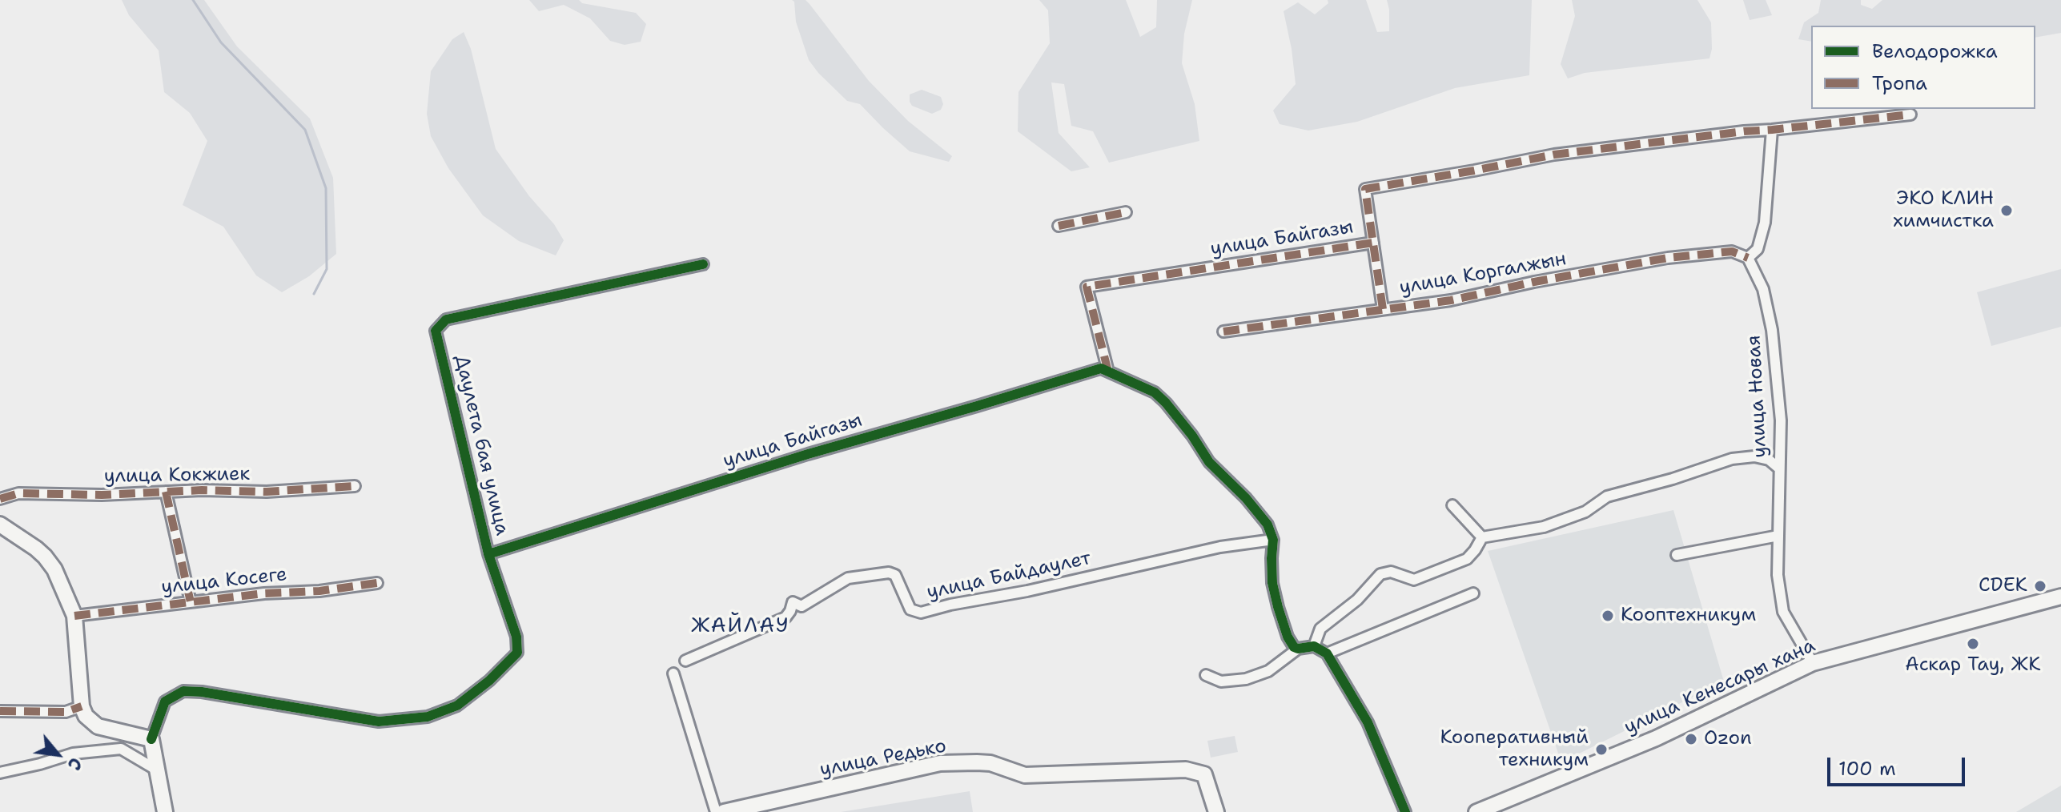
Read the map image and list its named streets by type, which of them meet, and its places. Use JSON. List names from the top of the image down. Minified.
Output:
{"streets":{"street":["улица Байгазы","улица Коргалжын","улица Новая","Даулета бая улица","улица Кокжиек","улица Байдаулет","улица Косеге","улица Кенесары хана","улица Редько"]},"crossings":[["улица Байгазы","улица Коргалжын"],["улица Байгазы","Даулета бая улица"],["улица Коргалжын","улица Новая"],["улица Новая","улица Кенесары хана"]],"districts":["ЖАЙЛАУ"],"places":["ЭКО КЛИН химчистка","CDEK","Кооптехникум","Аскар Тау, ЖК","Ozon","Кооперативный техникум"],"legend":["Велодорожка","Тропа"],"scale_bar":"100 m","north":"bottom right"}
